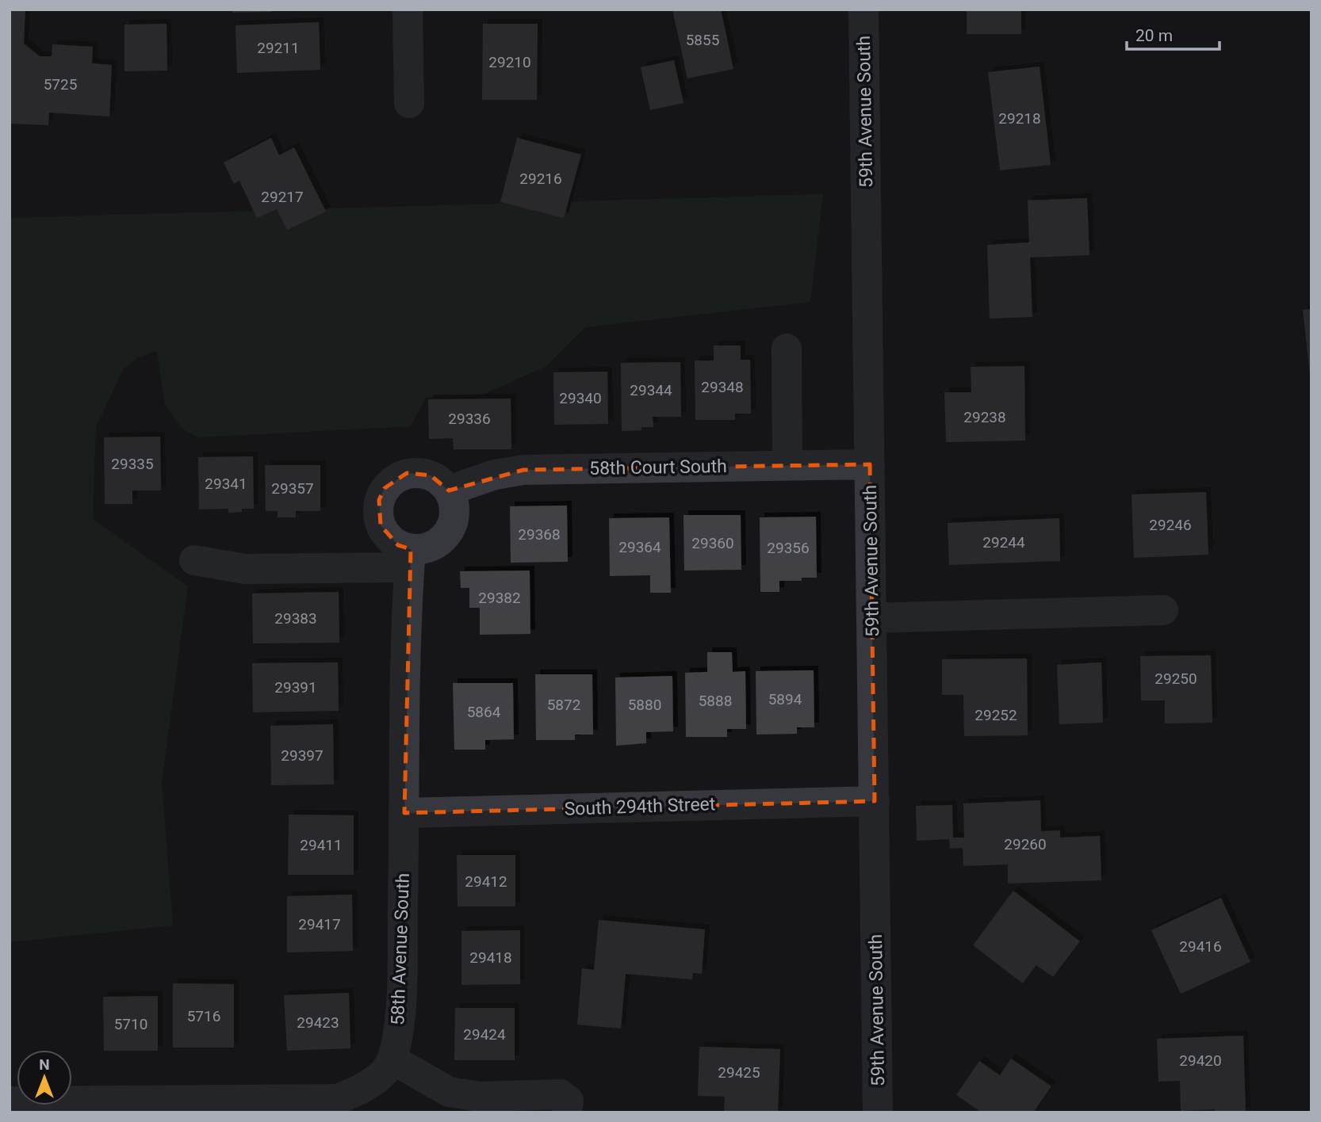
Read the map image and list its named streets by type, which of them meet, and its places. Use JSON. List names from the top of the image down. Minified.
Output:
{"streets":{"street":["59th Avenue South","58th Court South","South 294th Street","58th Avenue South"]},"crossings":[["59th Avenue South","58th Court South"],["59th Avenue South","South 294th Street"],["South 294th Street","58th Avenue South"]],"house_numbers":["5855","29211","29210","5725","29218","29216","29217","29348","29344","29340","29238","29336","29335","29341","29357","29246","29368","29244","29360","29364","29356","29382","29383","29250","29391","5894","5888","5872","5880","5864","29252","29397","29260","29411","29412","29417","29416","29418","5716","29423","5710","29424","29420","29425"],"scale_bar":"20 m","north":"top"}
